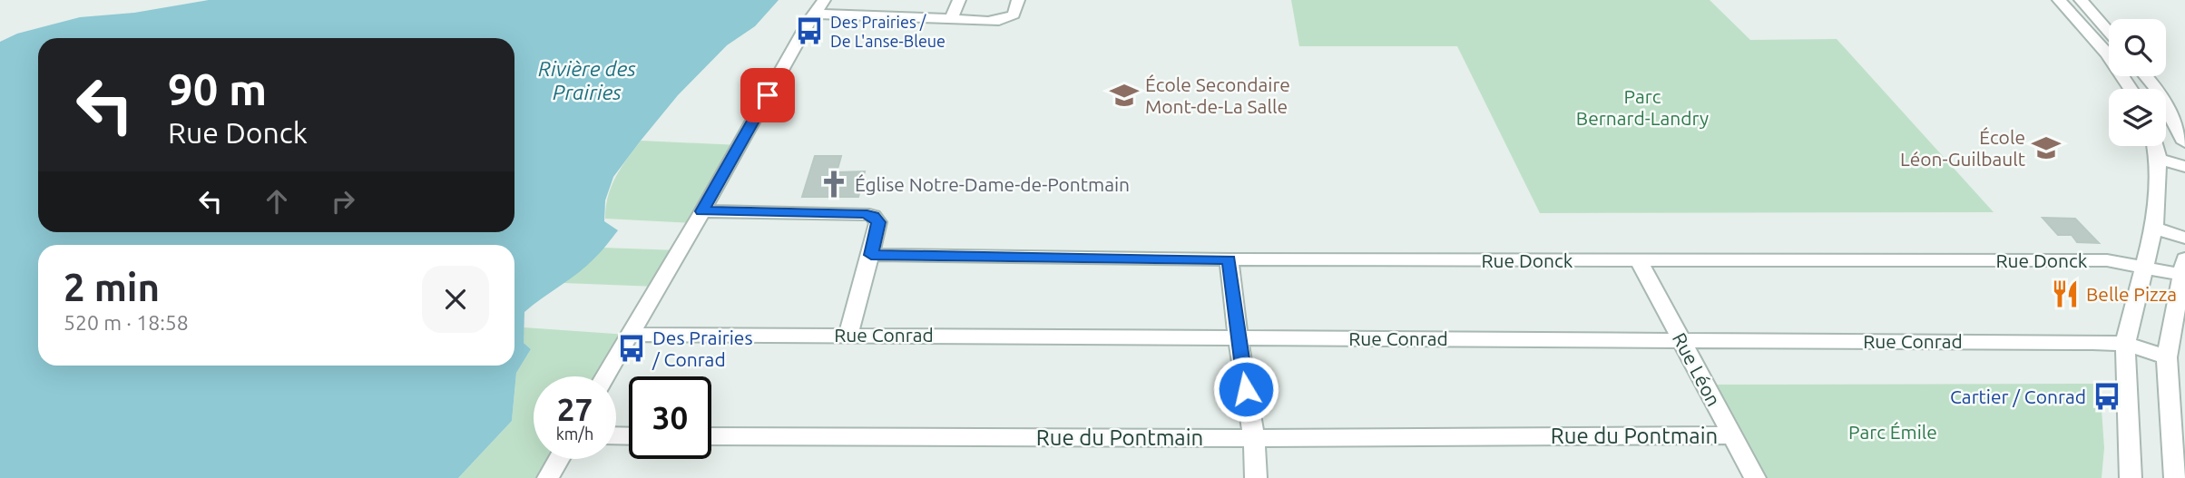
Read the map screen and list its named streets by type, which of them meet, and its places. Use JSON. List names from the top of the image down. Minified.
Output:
{"streets":{"street":["Rue Donck","Rue Conrad","Rue Léon","Rue du Pontmain"]},"crossings":[["Rue Donck","Rue Léon"],["Rue Conrad","Rue Léon"],["Rue Léon","Rue du Pontmain"]],"water":["Rivière des Prairies"],"parks":["Parc Bernard-Landry","Parc Émile"],"places":{"bus stop":["Des Prairies / De L'anse-Bleue","Des Prairies / Conrad","Cartier / Conrad"],"school or university":["École Secondaire Mont-de-La Salle","École Léon-Guilbault"],"church":["Église Notre-Dame-de-Pontmain"],"restaurant":["Belle Pizza"]},"page":{"turn":["90 m","Rue Donck"],"heading":["2 min","520 m · 18:58"],"speed":"27 km/h","limit":"30"}}
